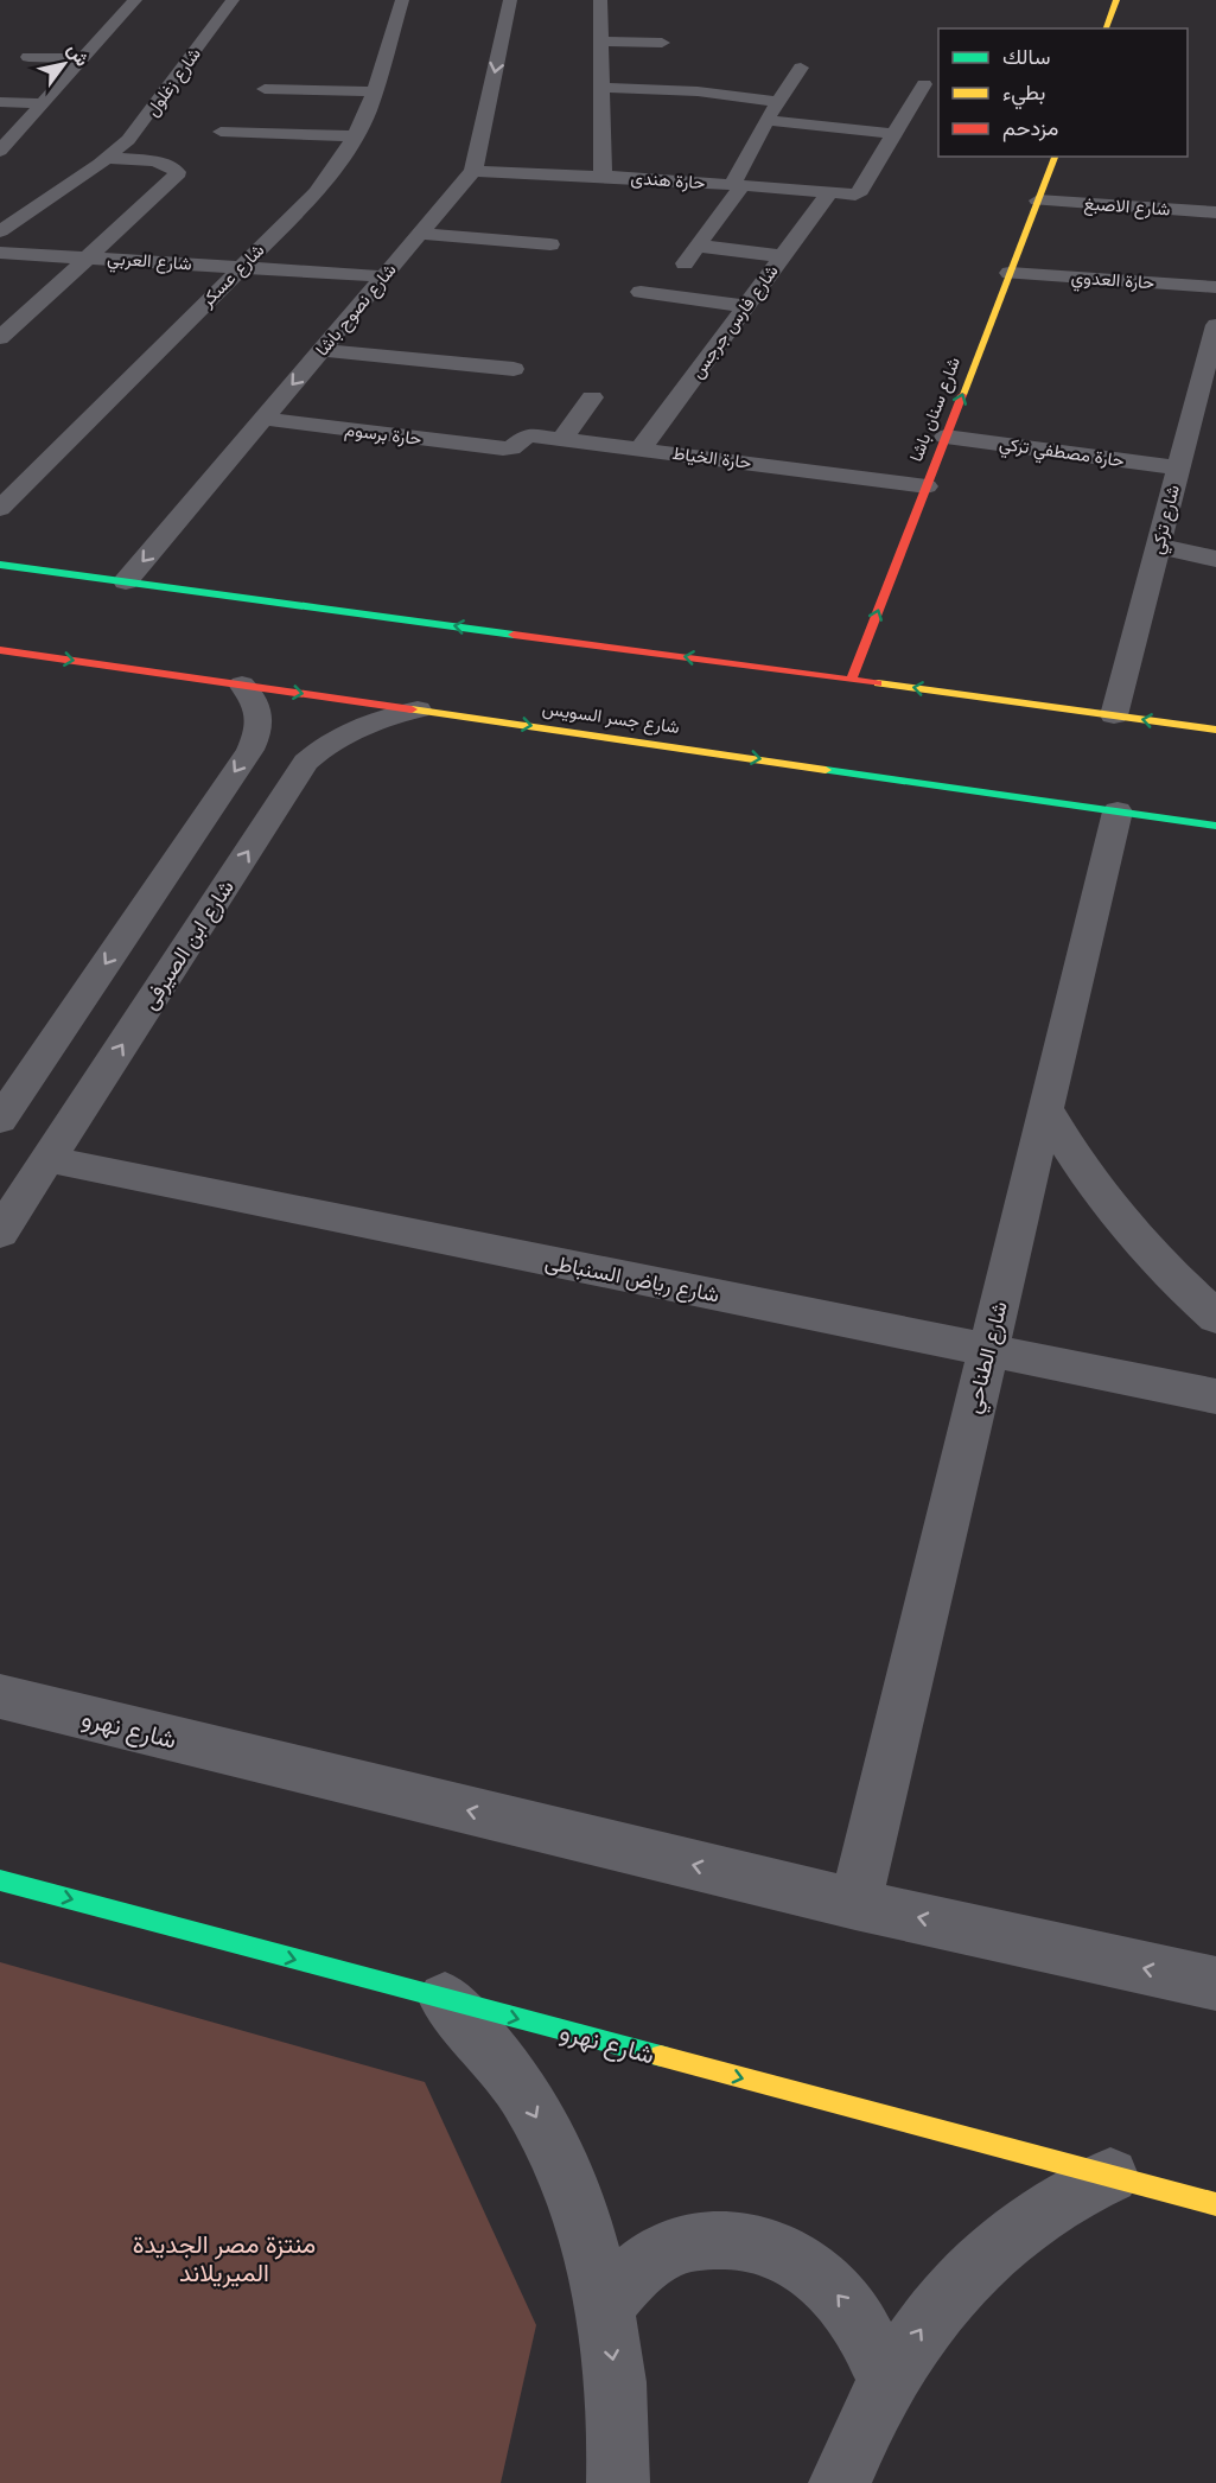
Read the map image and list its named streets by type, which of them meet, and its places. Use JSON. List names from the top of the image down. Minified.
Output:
{"streets":{"main road":["شارع سنان باشا","شارع جسر السويس","شارع نهرو"],"street":["شارع زغلول","حارة هندى","شارع الاصبغ","شارع العربي","شارع عسكر","حارة العدوي","شارع نصوح باشا","شارع فارس جرجس","حارة برسوم","حارة مصطفي تركي","حارة الخياط","شارع تركي","شارع ابن الصيرفى","شارع رياض السنباطى","شارع الطناحي"]},"crossings":[["حارة هندى","شارع نصوح باشا"],["حارة هندى","شارع فارس جرجس"],["شارع الاصبغ","شارع سنان باشا"],["شارع العربي","شارع عسكر"],["شارع العربي","شارع نصوح باشا"],["حارة العدوي","شارع سنان باشا"],["شارع نصوح باشا","حارة برسوم"],["شارع فارس جرجس","حارة الخياط"],["شارع سنان باشا","حارة مصطفي تركي"],["شارع سنان باشا","حارة الخياط"],["حارة برسوم","حارة الخياط"],["حارة مصطفي تركي","شارع تركي"],["شارع جسر السويس","شارع ابن الصيرفى"],["شارع جسر السويس","شارع الطناحي"],["شارع ابن الصيرفى","شارع رياض السنباطى"],["شارع رياض السنباطى","شارع الطناحي"],["شارع الطناحي","شارع نهرو"]],"one_way":["شارع سنان باشا"],"parks":["منتزة مصر الجديدة الميريلاند"],"legend":["سالك","بطيء","مزدحم"],"north":"top right"}
